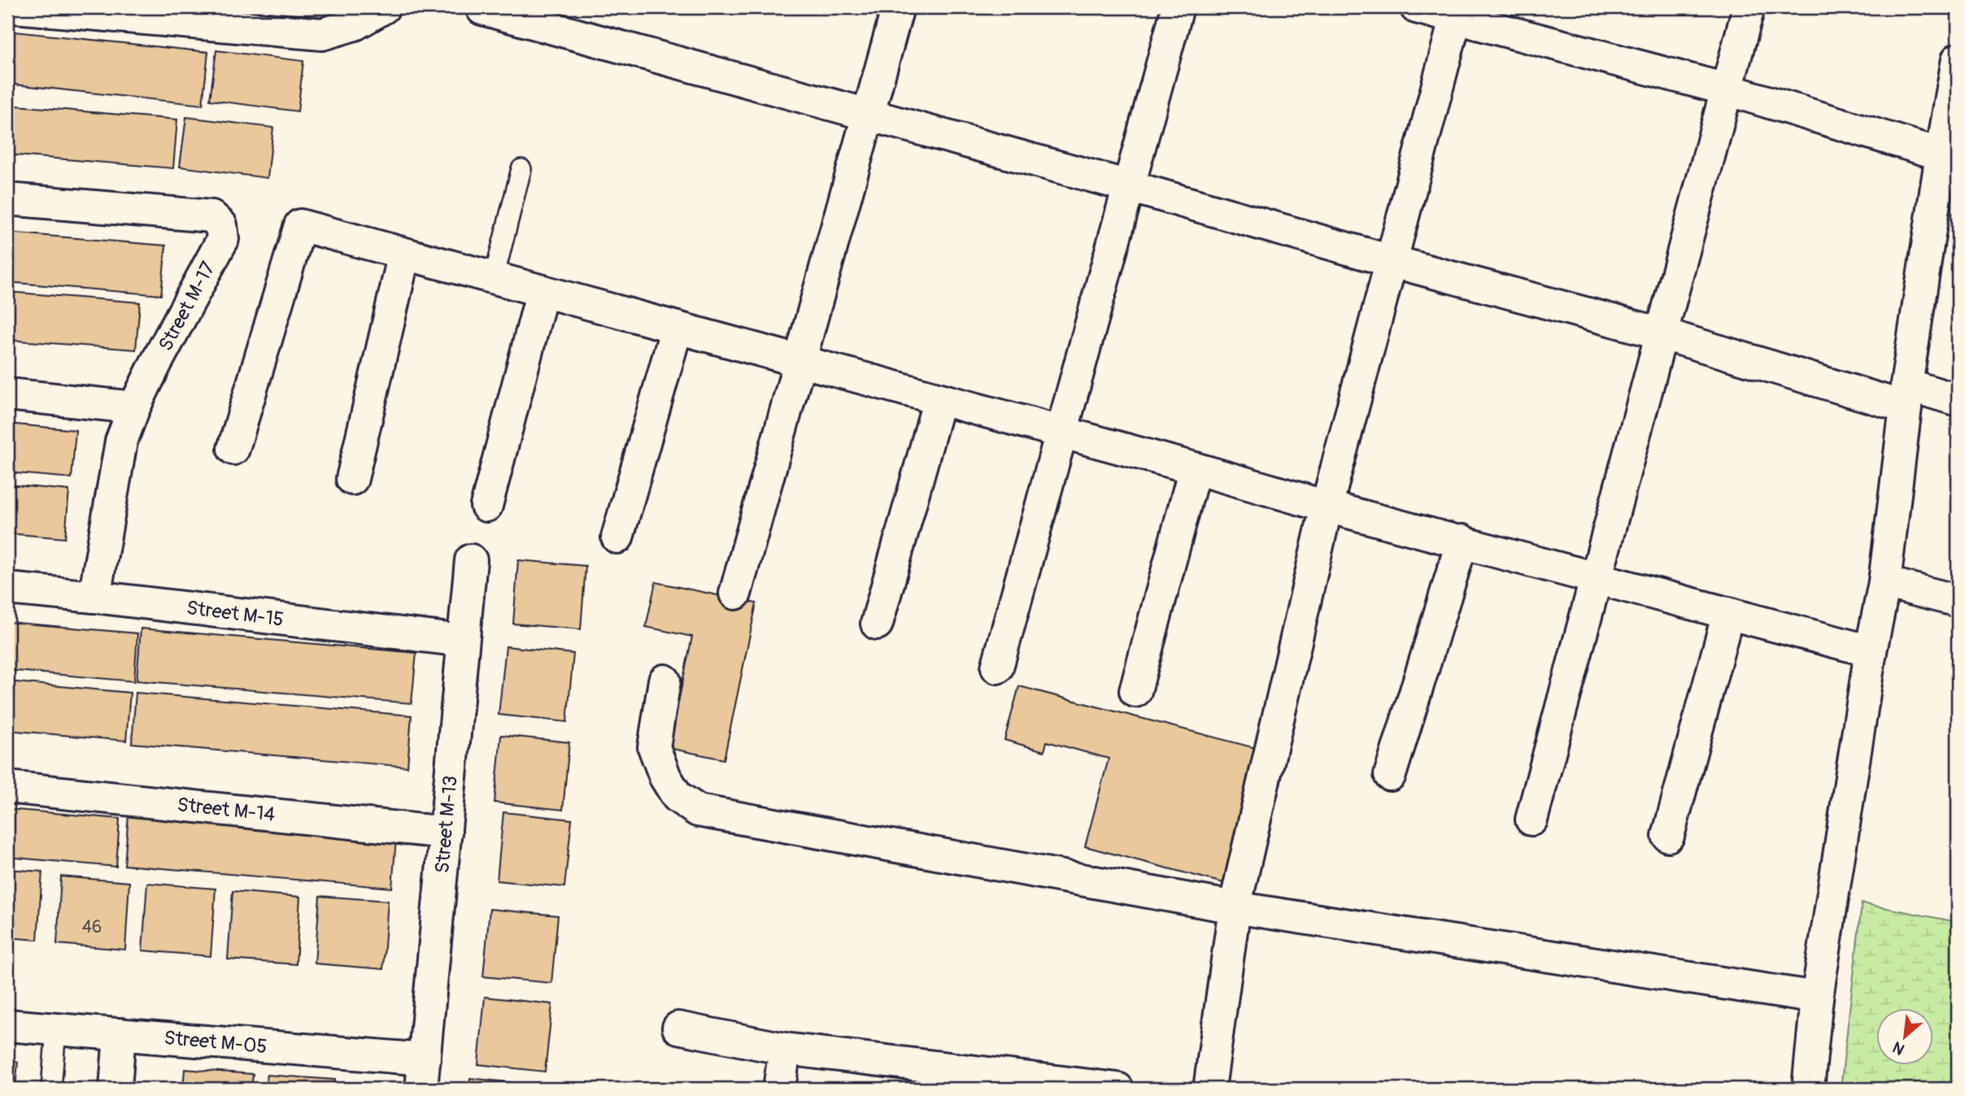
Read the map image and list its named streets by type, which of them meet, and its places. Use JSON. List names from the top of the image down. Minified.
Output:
{"streets":{"street":["Street M-17","Street M-15","Street M-14","Street M-13","Street M-05"]},"crossings":[["Street M-17","Street M-15"],["Street M-15","Street M-13"],["Street M-14","Street M-13"],["Street M-13","Street M-05"]],"house_numbers":["46"],"north":"bottom left"}
